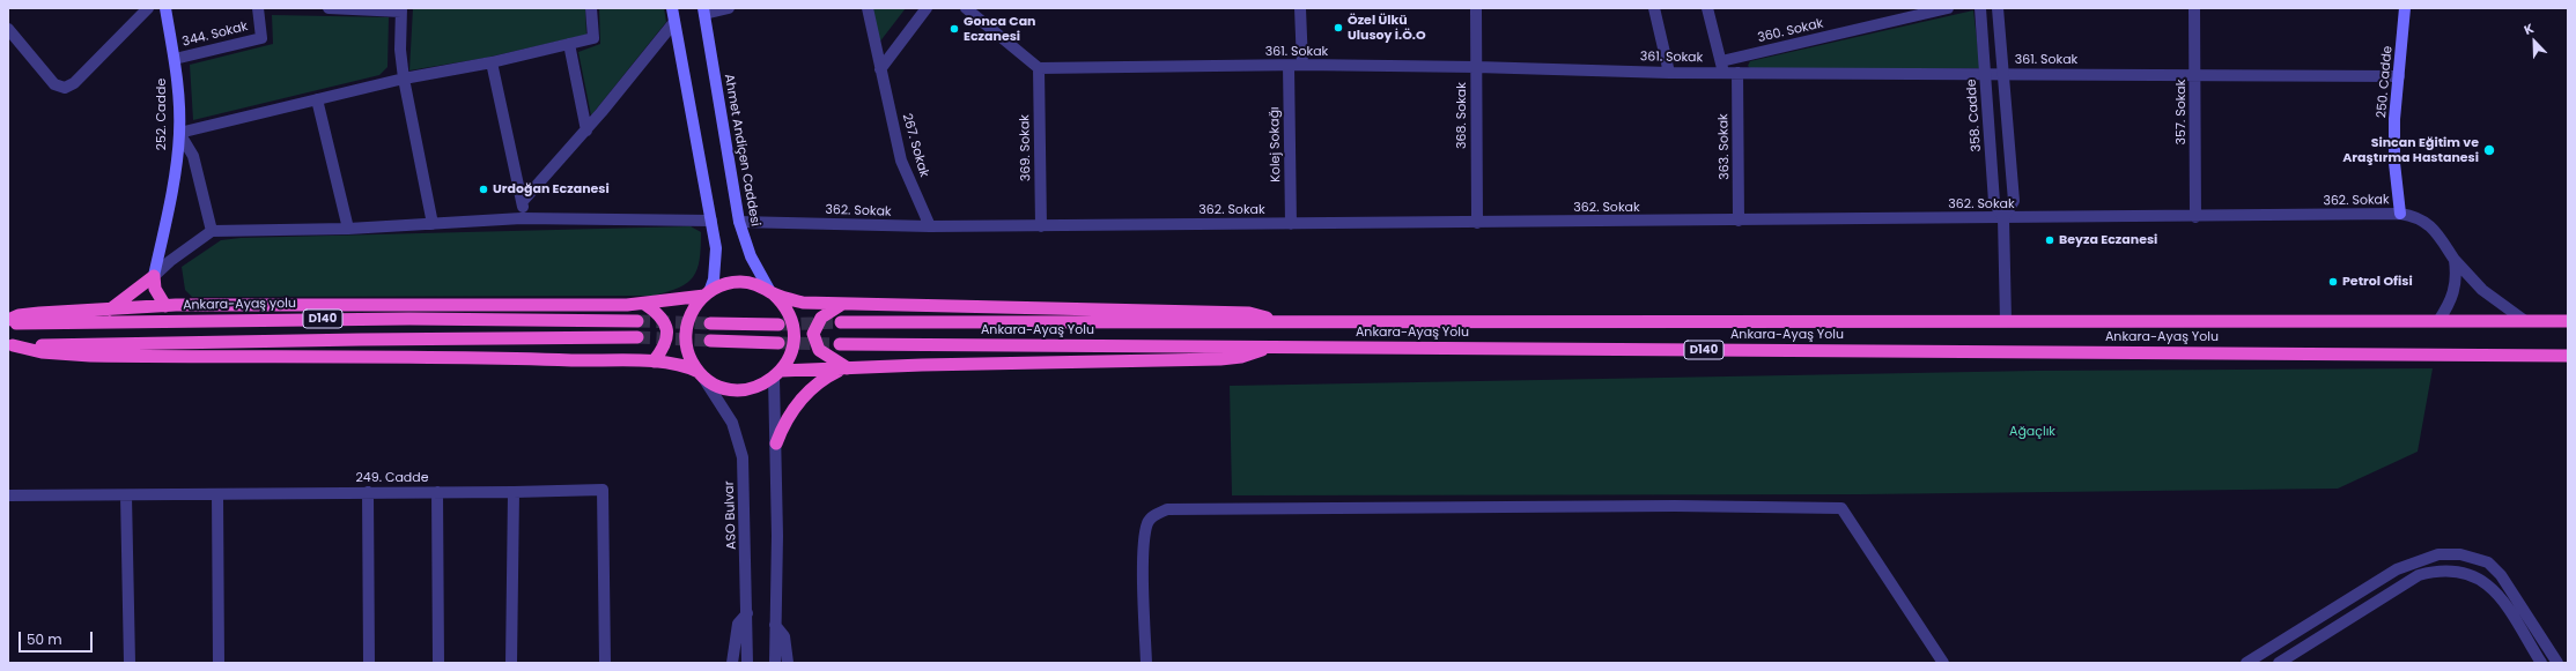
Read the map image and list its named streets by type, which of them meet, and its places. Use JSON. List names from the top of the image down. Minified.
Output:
{"streets":{"highway":["Ankara-Ayaş yolu","D140","Ankara-Ayaş Yolu"],"main road":["250. Cadde","252. Cadde","Ahmet Andiçen Caddesi"],"street":["360. Sokak","344. Sokak","361. Sokak","357. Sokak","368. Sokak","358. Cadde","Kolej Sokağı","267. Sokak","363. Sokak","369. Sokak","362. Sokak","249. Cadde","ASO Bulvar"]},"crossings":[["360. Sokak","361. Sokak"],["344. Sokak","252. Cadde"],["361. Sokak","250. Cadde"],["361. Sokak","357. Sokak"],["361. Sokak","368. Sokak"],["361. Sokak","358. Cadde"],["361. Sokak","Kolej Sokağı"],["361. Sokak","363. Sokak"],["361. Sokak","369. Sokak"],["250. Cadde","362. Sokak"],["357. Sokak","362. Sokak"],["368. Sokak","362. Sokak"],["358. Cadde","362. Sokak"],["358. Cadde","Ankara-Ayaş Yolu"],["Kolej Sokağı","362. Sokak"],["267. Sokak","362. Sokak"],["363. Sokak","362. Sokak"],["369. Sokak","362. Sokak"],["Ahmet Andiçen Caddesi","362. Sokak"],["Ahmet Andiçen Caddesi","ASO Bulvar"],["362. Sokak","Ankara-Ayaş Yolu"]],"parks":["Ağaçlık"],"places":["Özel Ülkü Ulusoy İ.Ö.O","Gonca Can Eczanesi","Sincan Eğitim ve Araştırma Hastanesi","Urdoğan Eczanesi","Beyza Eczanesi","Petrol Ofisi"],"scale_bar":"50 m","north":"top left"}
